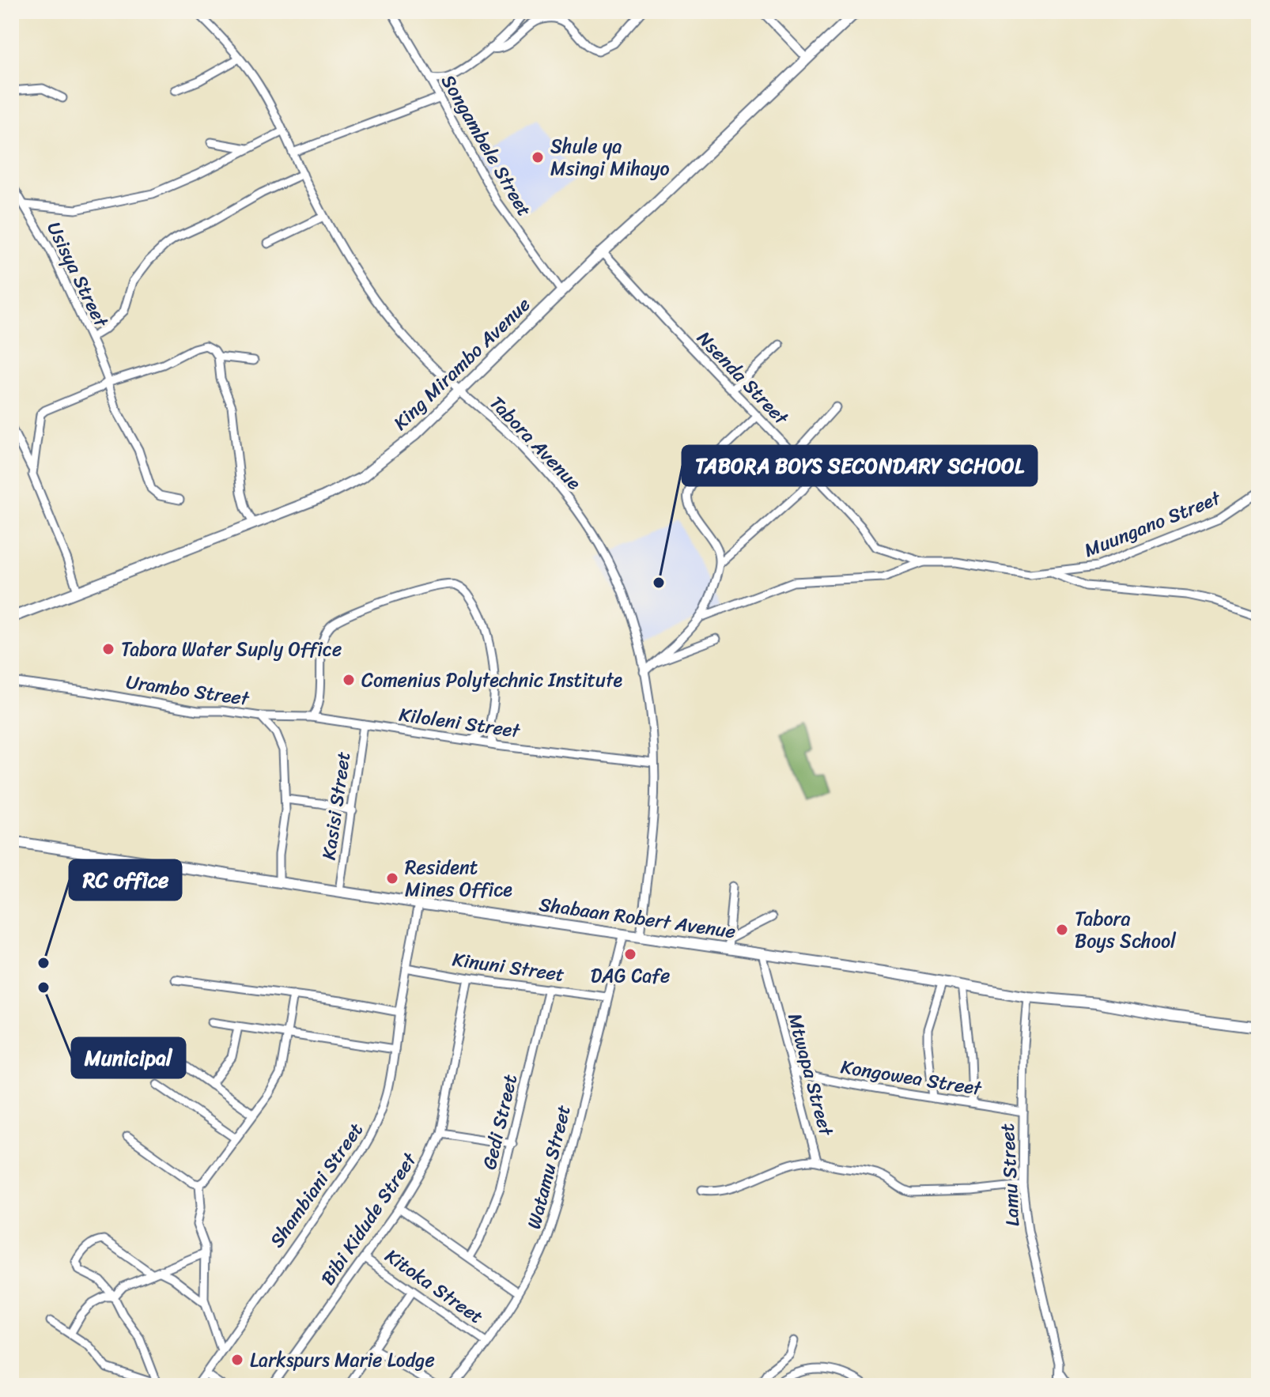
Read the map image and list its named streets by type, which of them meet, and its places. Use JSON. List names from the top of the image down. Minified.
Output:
{"streets":{"street":["Songambele Street","Usisya Street","King Mirambo Avenue","Nsenda Street","Tabora Avenue","Muungano Street","Urambo Street","Kiloleni Street","Kasisi Street","Shabaan Robert Avenue","Kinuni Street","Mtwapa Street","Kongowea Street","Gedi Street","Watamu Street","Lamu Street","Shambiani Street","Bibi Kidude Street","Kitoka Street"]},"crossings":[["Songambele Street","King Mirambo Avenue"],["King Mirambo Avenue","Nsenda Street"],["King Mirambo Avenue","Tabora Avenue"],["Nsenda Street","Muungano Street"],["Tabora Avenue","Muungano Street"],["Tabora Avenue","Kiloleni Street"],["Tabora Avenue","Shabaan Robert Avenue"],["Urambo Street","Kiloleni Street"],["Urambo Street","Shabaan Robert Avenue"],["Kiloleni Street","Kasisi Street"],["Kasisi Street","Shabaan Robert Avenue"],["Shabaan Robert Avenue","Mtwapa Street"],["Shabaan Robert Avenue","Watamu Street"],["Shabaan Robert Avenue","Lamu Street"],["Shabaan Robert Avenue","Shambiani Street"],["Kinuni Street","Gedi Street"],["Kinuni Street","Watamu Street"],["Kinuni Street","Shambiani Street"],["Kinuni Street","Bibi Kidude Street"],["Mtwapa Street","Kongowea Street"],["Kongowea Street","Lamu Street"],["Watamu Street","Kitoka Street"],["Bibi Kidude Street","Kitoka Street"]],"places":["Shule ya Msingi Mihayo","TABORA BOYS SECONDARY SCHOOL","Tabora Water Suply Office","Comenius Polytechnic Institute","Resident Mines Office","Tabora Boys School","DAG Cafe","RC office","Municipal","Larkspurs Marie Lodge"]}
